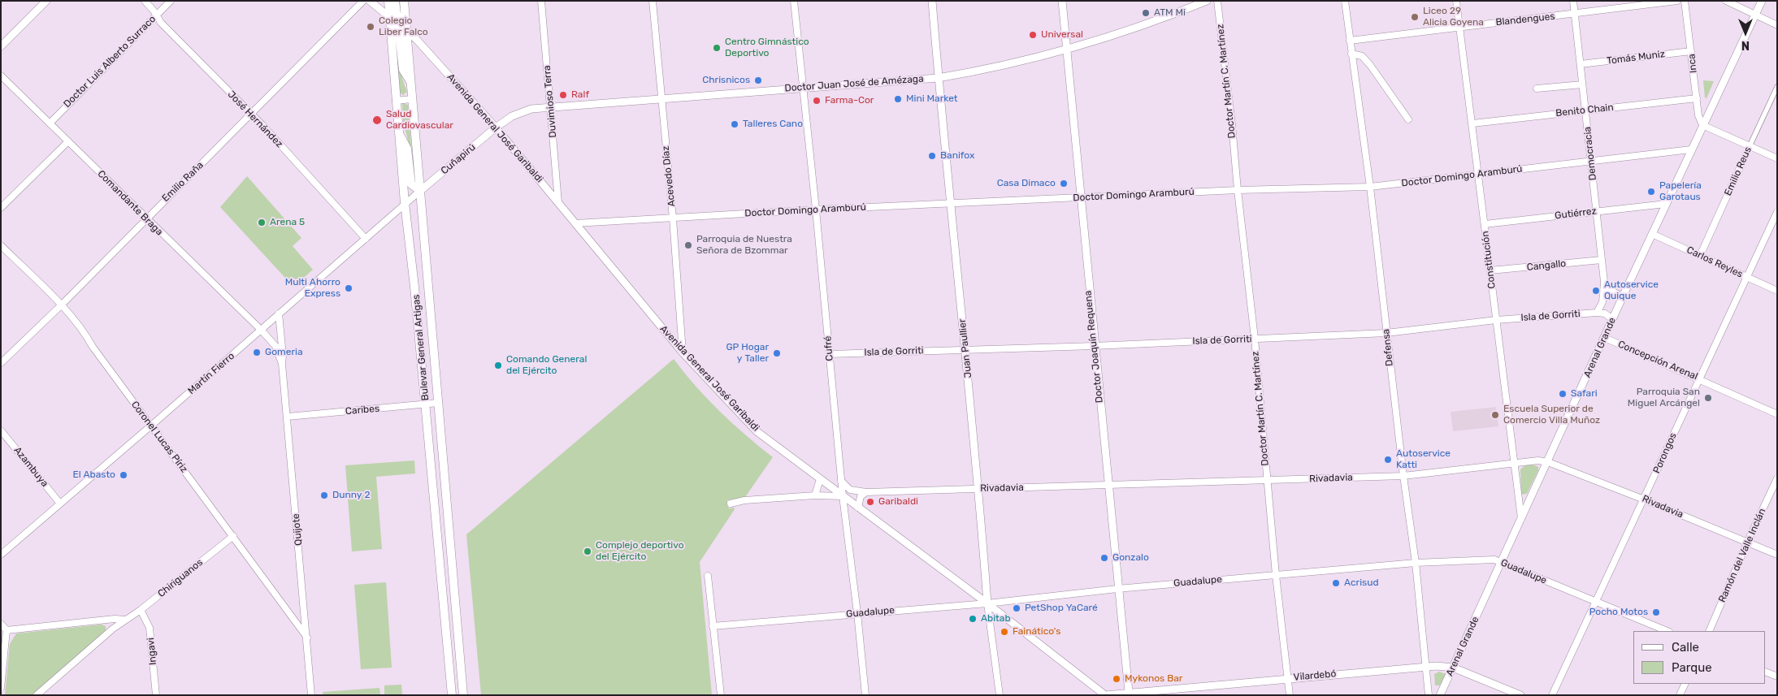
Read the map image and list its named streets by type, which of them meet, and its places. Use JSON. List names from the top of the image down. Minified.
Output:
{"streets":{"main road":["Bulevar General Artigas"],"street":["Blandengues","Tomás Muniz","Doctor Luis Alberto Surraco","Inca","Doctor Martín C. Martínez","Doctor Juan José de Amézaga","Duvimioso Terra","Benito Chain","José Hernández","Avenida General José Garibaldi","Democracia","Cuñapirú","Emilio Reus","Acevedo Díaz","Doctor Domingo Aramburú","Emilio Raña","Comandante Braga","Gutiérrez","Constitución","Carlos Reyles","Cangallo","Isla de Gorriti","Doctor Joaquín Requena","Defensa","Arenal Grande","Cufré","Juan Paullier","Concepción Arenal","Martín Fierro","Caribes","Coronel Lucas Píriz","Porongos","Azambuya","Rivadavia","Quijote","Ramón del Valle Inclán","Guadalupe","Chiriguanos","Ingavi","Vilardebó"]},"crossings":[["Blandengues","Democracia"],["Blandengues","Constitución"],["Blandengues","Defensa"],["Tomás Muniz","Inca"],["Tomás Muniz","Democracia"],["Doctor Luis Alberto Surraco","José Hernández"],["Doctor Luis Alberto Surraco","Comandante Braga"],["Inca","Benito Chain"],["Inca","Arenal Grande"],["Doctor Martín C. Martínez","Doctor Domingo Aramburú"],["Doctor Martín C. Martínez","Isla de Gorriti"],["Doctor Martín C. Martínez","Rivadavia"],["Doctor Martín C. Martínez","Guadalupe"],["Doctor Martín C. Martínez","Vilardebó"],["Doctor Juan José de Amézaga","Duvimioso Terra"],["Doctor Juan José de Amézaga","Avenida General José Garibaldi"],["Doctor Juan José de Amézaga","Cuñapirú"],["Doctor Juan José de Amézaga","Acevedo Díaz"],["Doctor Juan José de Amézaga","Doctor Joaquín Requena"],["Doctor Juan José de Amézaga","Cufré"],["Doctor Juan José de Amézaga","Juan Paullier"],["Duvimioso Terra","Avenida General José Garibaldi"],["Benito Chain","Democracia"],["Benito Chain","Constitución"],["José Hernández","Emilio Raña"],["José Hernández","Martín Fierro"],["Avenida General José Garibaldi","Cuñapirú"],["Avenida General José Garibaldi","Acevedo Díaz"],["Avenida General José Garibaldi","Doctor Domingo Aramburú"],["Avenida General José Garibaldi","Bulevar General Artigas"],["Avenida General José Garibaldi","Cufré"],["Avenida General José Garibaldi","Juan Paullier"],["Avenida General José Garibaldi","Guadalupe"],["Avenida General José Garibaldi","Vilardebó"],["Democracia","Doctor Domingo Aramburú"],["Democracia","Gutiérrez"],["Democracia","Cangallo"],["Democracia","Isla de Gorriti"],["Cuñapirú","Bulevar General Artigas"],["Cuñapirú","Martín Fierro"],["Emilio Reus","Carlos Reyles"],["Acevedo Díaz","Doctor Domingo Aramburú"],["Doctor Domingo Aramburú","Constitución"],["Doctor Domingo Aramburú","Doctor Joaquín Requena"],["Doctor Domingo Aramburú","Defensa"],["Doctor Domingo Aramburú","Arenal Grande"],["Doctor Domingo Aramburú","Cufré"],["Doctor Domingo Aramburú","Juan Paullier"],["Emilio Raña","Comandante Braga"],["Emilio Raña","Coronel Lucas Píriz"],["Comandante Braga","Martín Fierro"],["Comandante Braga","Quijote"],["Gutiérrez","Constitución"],["Gutiérrez","Arenal Grande"],["Constitución","Cangallo"],["Constitución","Isla de Gorriti"],["Constitución","Arenal Grande"],["Constitución","Rivadavia"],["Carlos Reyles","Arenal Grande"],["Carlos Reyles","Porongos"],["Isla de Gorriti","Doctor Joaquín Requena"],["Isla de Gorriti","Defensa"],["Isla de Gorriti","Arenal Grande"],["Isla de Gorriti","Cufré"],["Isla de Gorriti","Juan Paullier"],["Doctor Joaquín Requena","Rivadavia"],["Doctor Joaquín Requena","Guadalupe"],["Doctor Joaquín Requena","Vilardebó"],["Bulevar General Artigas","Martín Fierro"],["Bulevar General Artigas","Caribes"],["Defensa","Rivadavia"],["Defensa","Guadalupe"],["Defensa","Vilardebó"],["Arenal Grande","Concepción Arenal"],["Arenal Grande","Rivadavia"],["Arenal Grande","Guadalupe"],["Arenal Grande","Vilardebó"],["Cufré","Rivadavia"],["Cufré","Guadalupe"],["Juan Paullier","Rivadavia"],["Juan Paullier","Guadalupe"],["Concepción Arenal","Porongos"],["Martín Fierro","Coronel Lucas Píriz"],["Martín Fierro","Azambuya"],["Martín Fierro","Quijote"],["Caribes","Quijote"],["Coronel Lucas Píriz","Quijote"],["Coronel Lucas Píriz","Chiriguanos"],["Porongos","Rivadavia"],["Porongos","Guadalupe"],["Rivadavia","Ramón del Valle Inclán"],["Chiriguanos","Ingavi"]],"places":["ATM Mi","Liceo 29 Alicia Goyena","Colegio Liber Falco","Universal","Centro Gimnástico Deportivo","Chrisnicos","Ralf","Mini Market","Farma-Cor","Salud Cardiovascular","Talleres Cano","Banifox","Casa Dimaco","Papelería Garotaus","Arena 5","Parroquia de Nuestra Señora de Bzommar","Multi Ahorro Express","Autoservice Quique","Gomeria","GP Hogar y Taller","Comando General del Ejército","Safari","Parroquia San Miguel Arcángel","Escuela Superior de Comercio Villa Muñoz","Autoservice Katti","El Abasto","Dunny 2","Garibaldi","Complejo deportivo del Ejército","Gonzalo","Acrisud","PetShop YaCaré","Pocho Motos","Abitab","Fainático's","Mykonos Bar"],"legend":["Calle","Parque"],"north":"bottom"}
